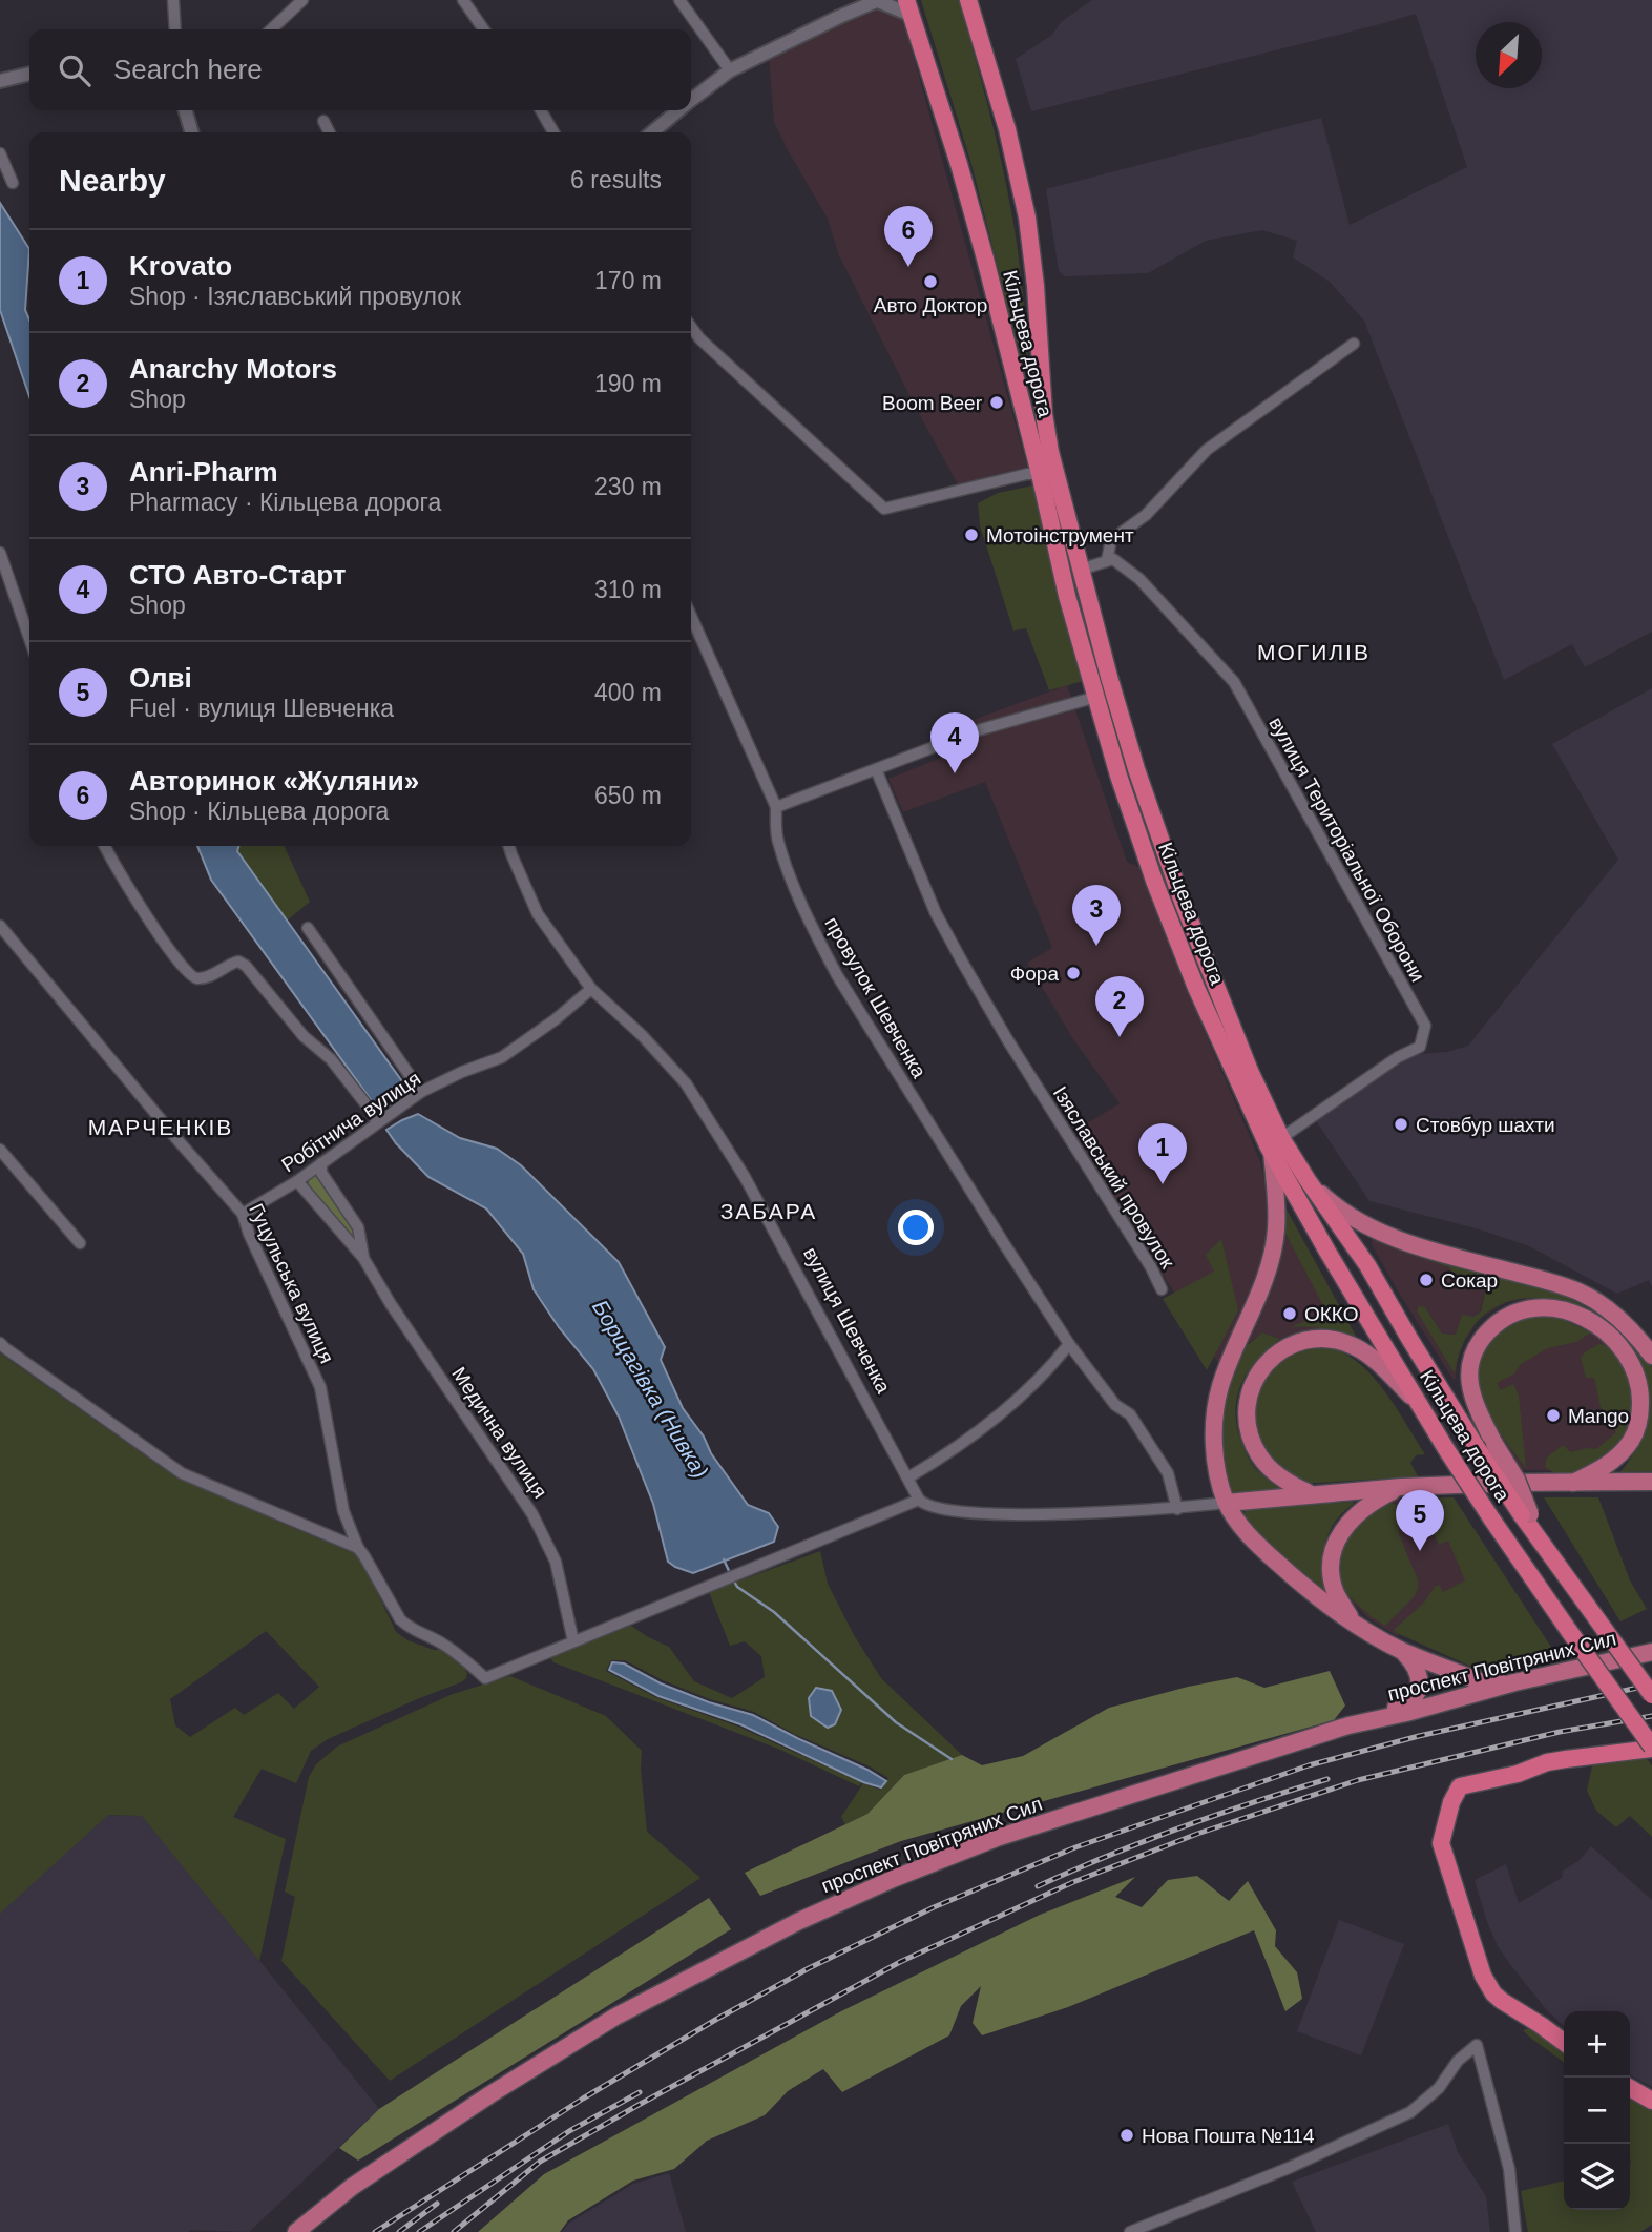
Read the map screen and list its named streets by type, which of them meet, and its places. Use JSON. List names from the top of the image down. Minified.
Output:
{"streets":{"highway":["Кільцева дорога"],"main road":["проспект Повітряних Сил"],"street":["вулиця Територіальної Оборони","провулок Шевченка","Робітнича вулиця","Ізяславський провулок","Гуцульська вулиця","вулиця Шевченка","Медична вулиця"]},"crossings":[["Кільцева дорога","вулиця Територіальної Оборони"],["Робітнича вулиця","Гуцульська вулиця"],["Робітнича вулиця","вулиця Шевченка"],["Робітнича вулиця","Медична вулиця"],["Гуцульська вулиця","Медична вулиця"]],"districts":["МОГИЛІВ","МАРЧЕНКІВ","ЗАБАРА"],"water":["Борщагівка (Нивка)"],"places":["Авто Доктор","Boom Beer","Мотоінструмент","Фора","Стовбур шахти","Сокар","ОККО","Mango","Нова Пошта №114"],"north":"bottom left","page":{"search":"Search here","heading":["Nearby","6 results"],"pins":["6","4","3","2","1","5"],"list":[{"mark":"1","name":"Krovato","note":"Shop · Ізяславський провулок","value":"170 m"},{"mark":"2","name":"Anarchy Motors","note":"Shop","value":"190 m"},{"mark":"3","name":"Anri-Pharm","note":"Pharmacy · Кільцева дорога","value":"230 m"},{"mark":"4","name":"СТО Авто-Старт","note":"Shop","value":"310 m"},{"mark":"5","name":"Олві","note":"Fuel · вулиця Шевченка","value":"400 m"},{"mark":"6","name":"Авторинок «Жуляни»","note":"Shop · Кільцева дорога","value":"650 m"}],"map_buttons":["+","−"]}}
